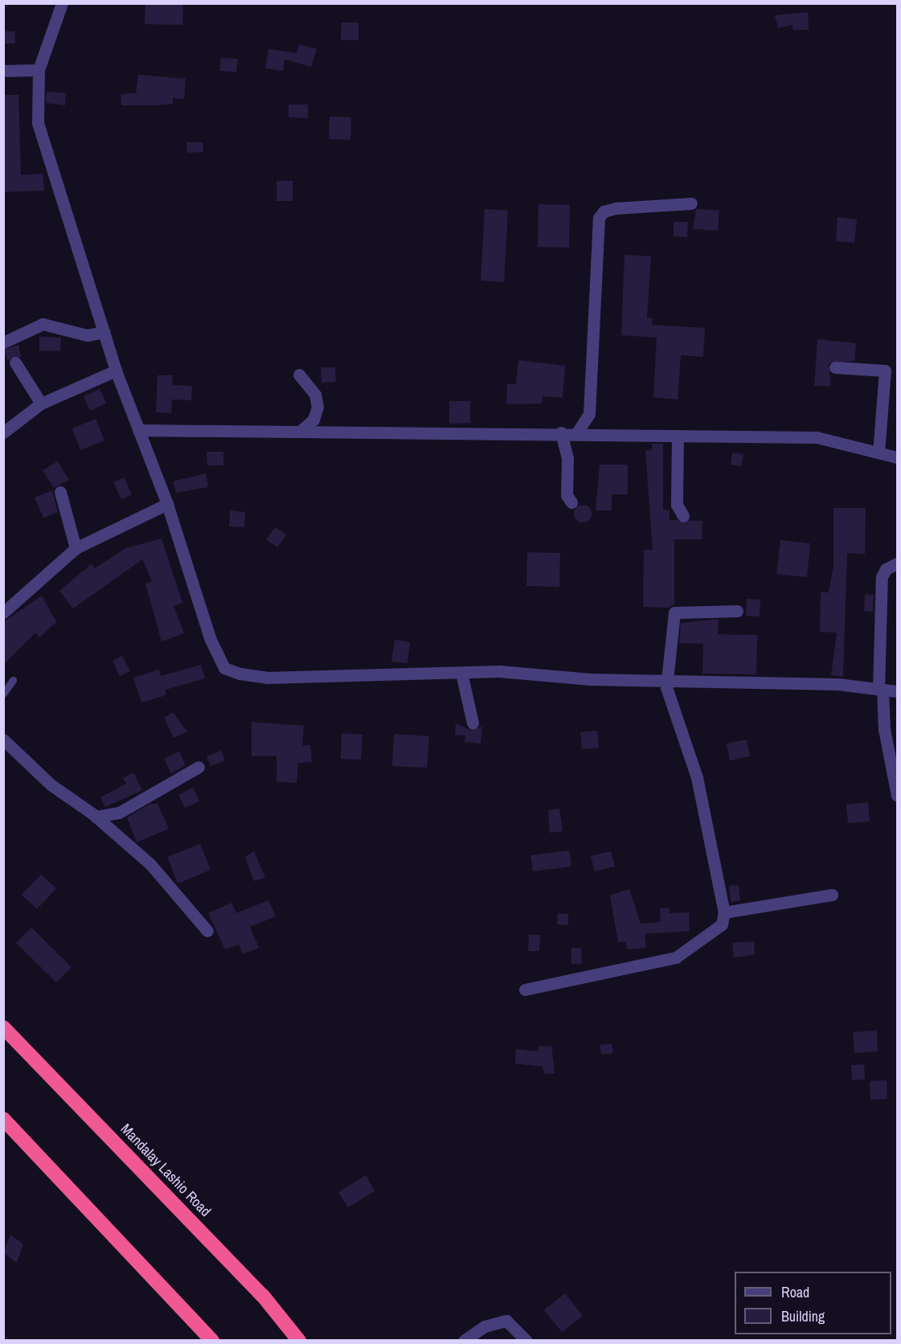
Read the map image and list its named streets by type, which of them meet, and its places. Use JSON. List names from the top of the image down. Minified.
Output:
{"streets":{"highway":["Mandalay Lashio Road"]},"legend":["Road","Building"]}
